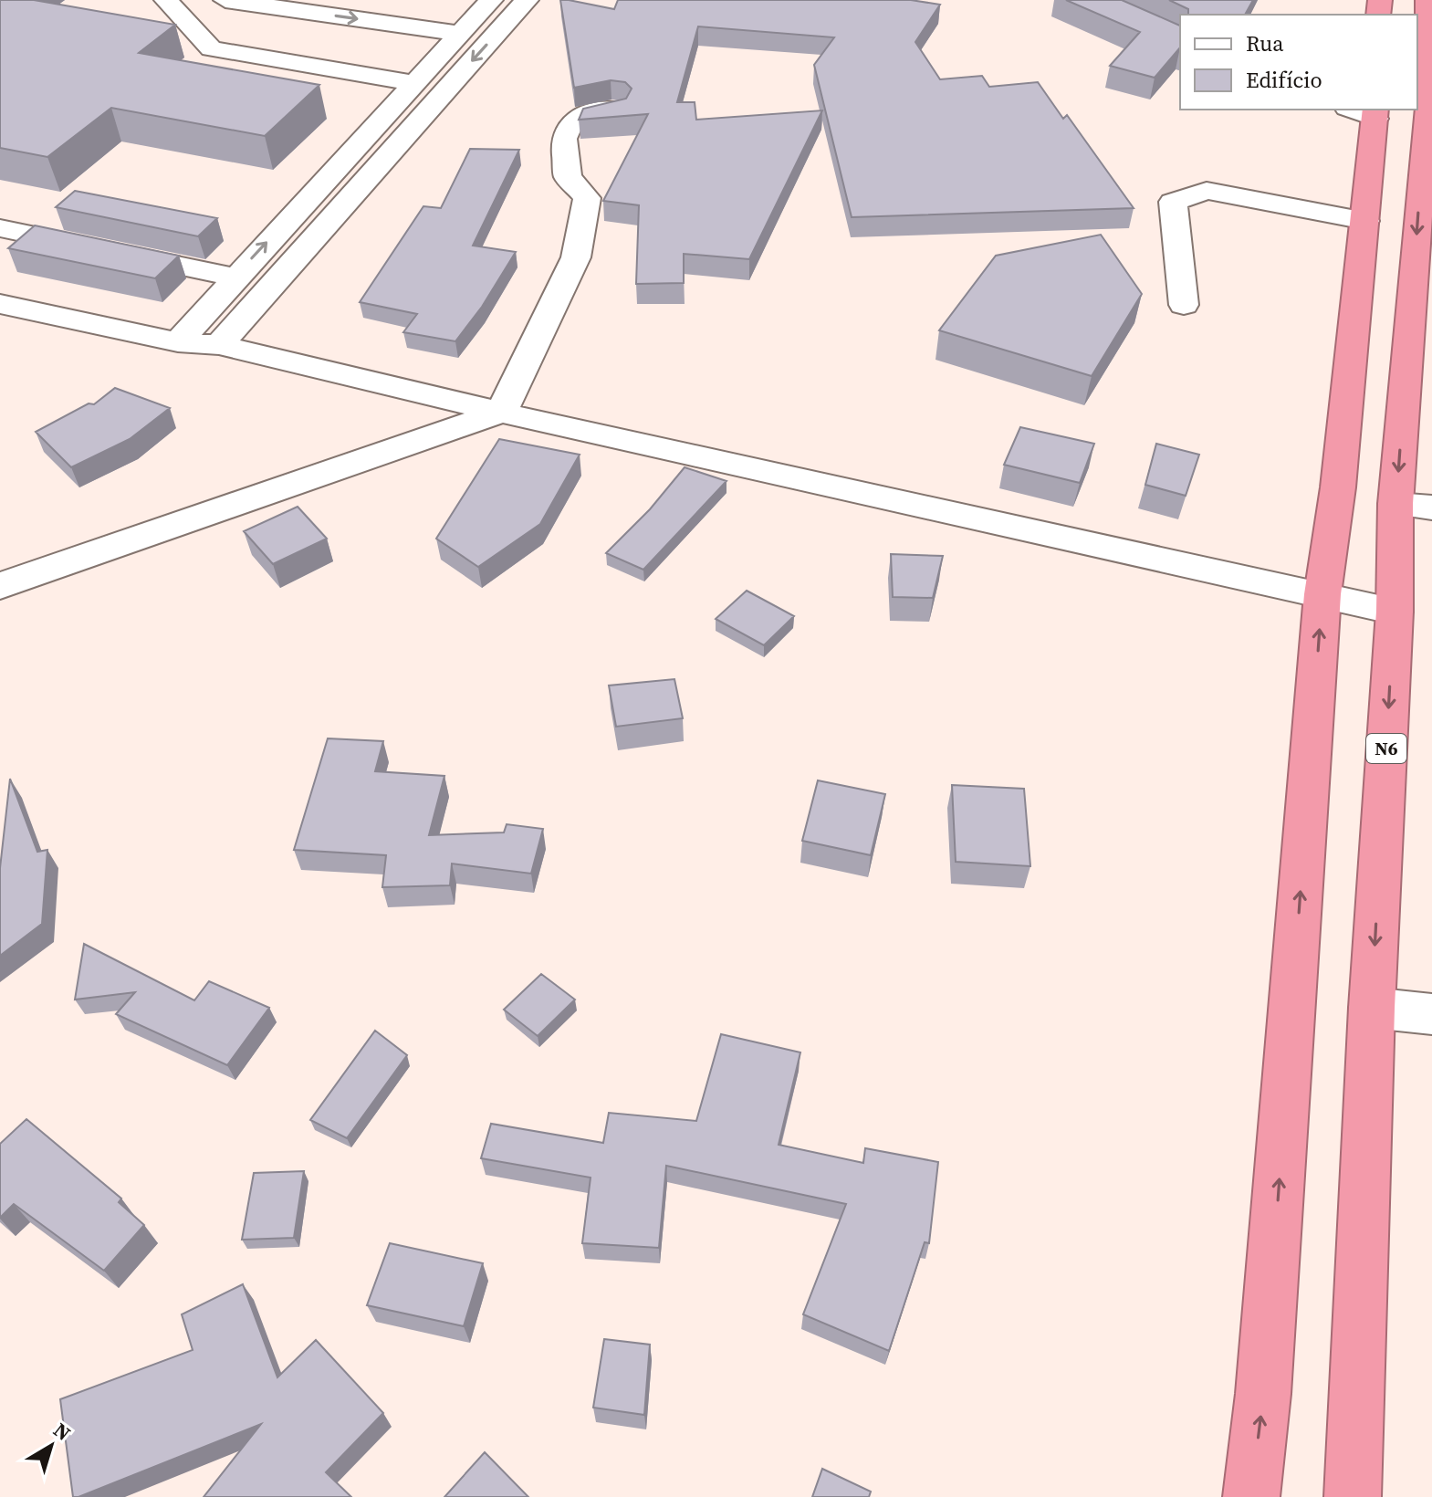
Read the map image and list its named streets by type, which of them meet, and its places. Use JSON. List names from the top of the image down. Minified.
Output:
{"streets":{"highway":["N6"]},"legend":["Rua","Edifício"],"north":"top right"}
